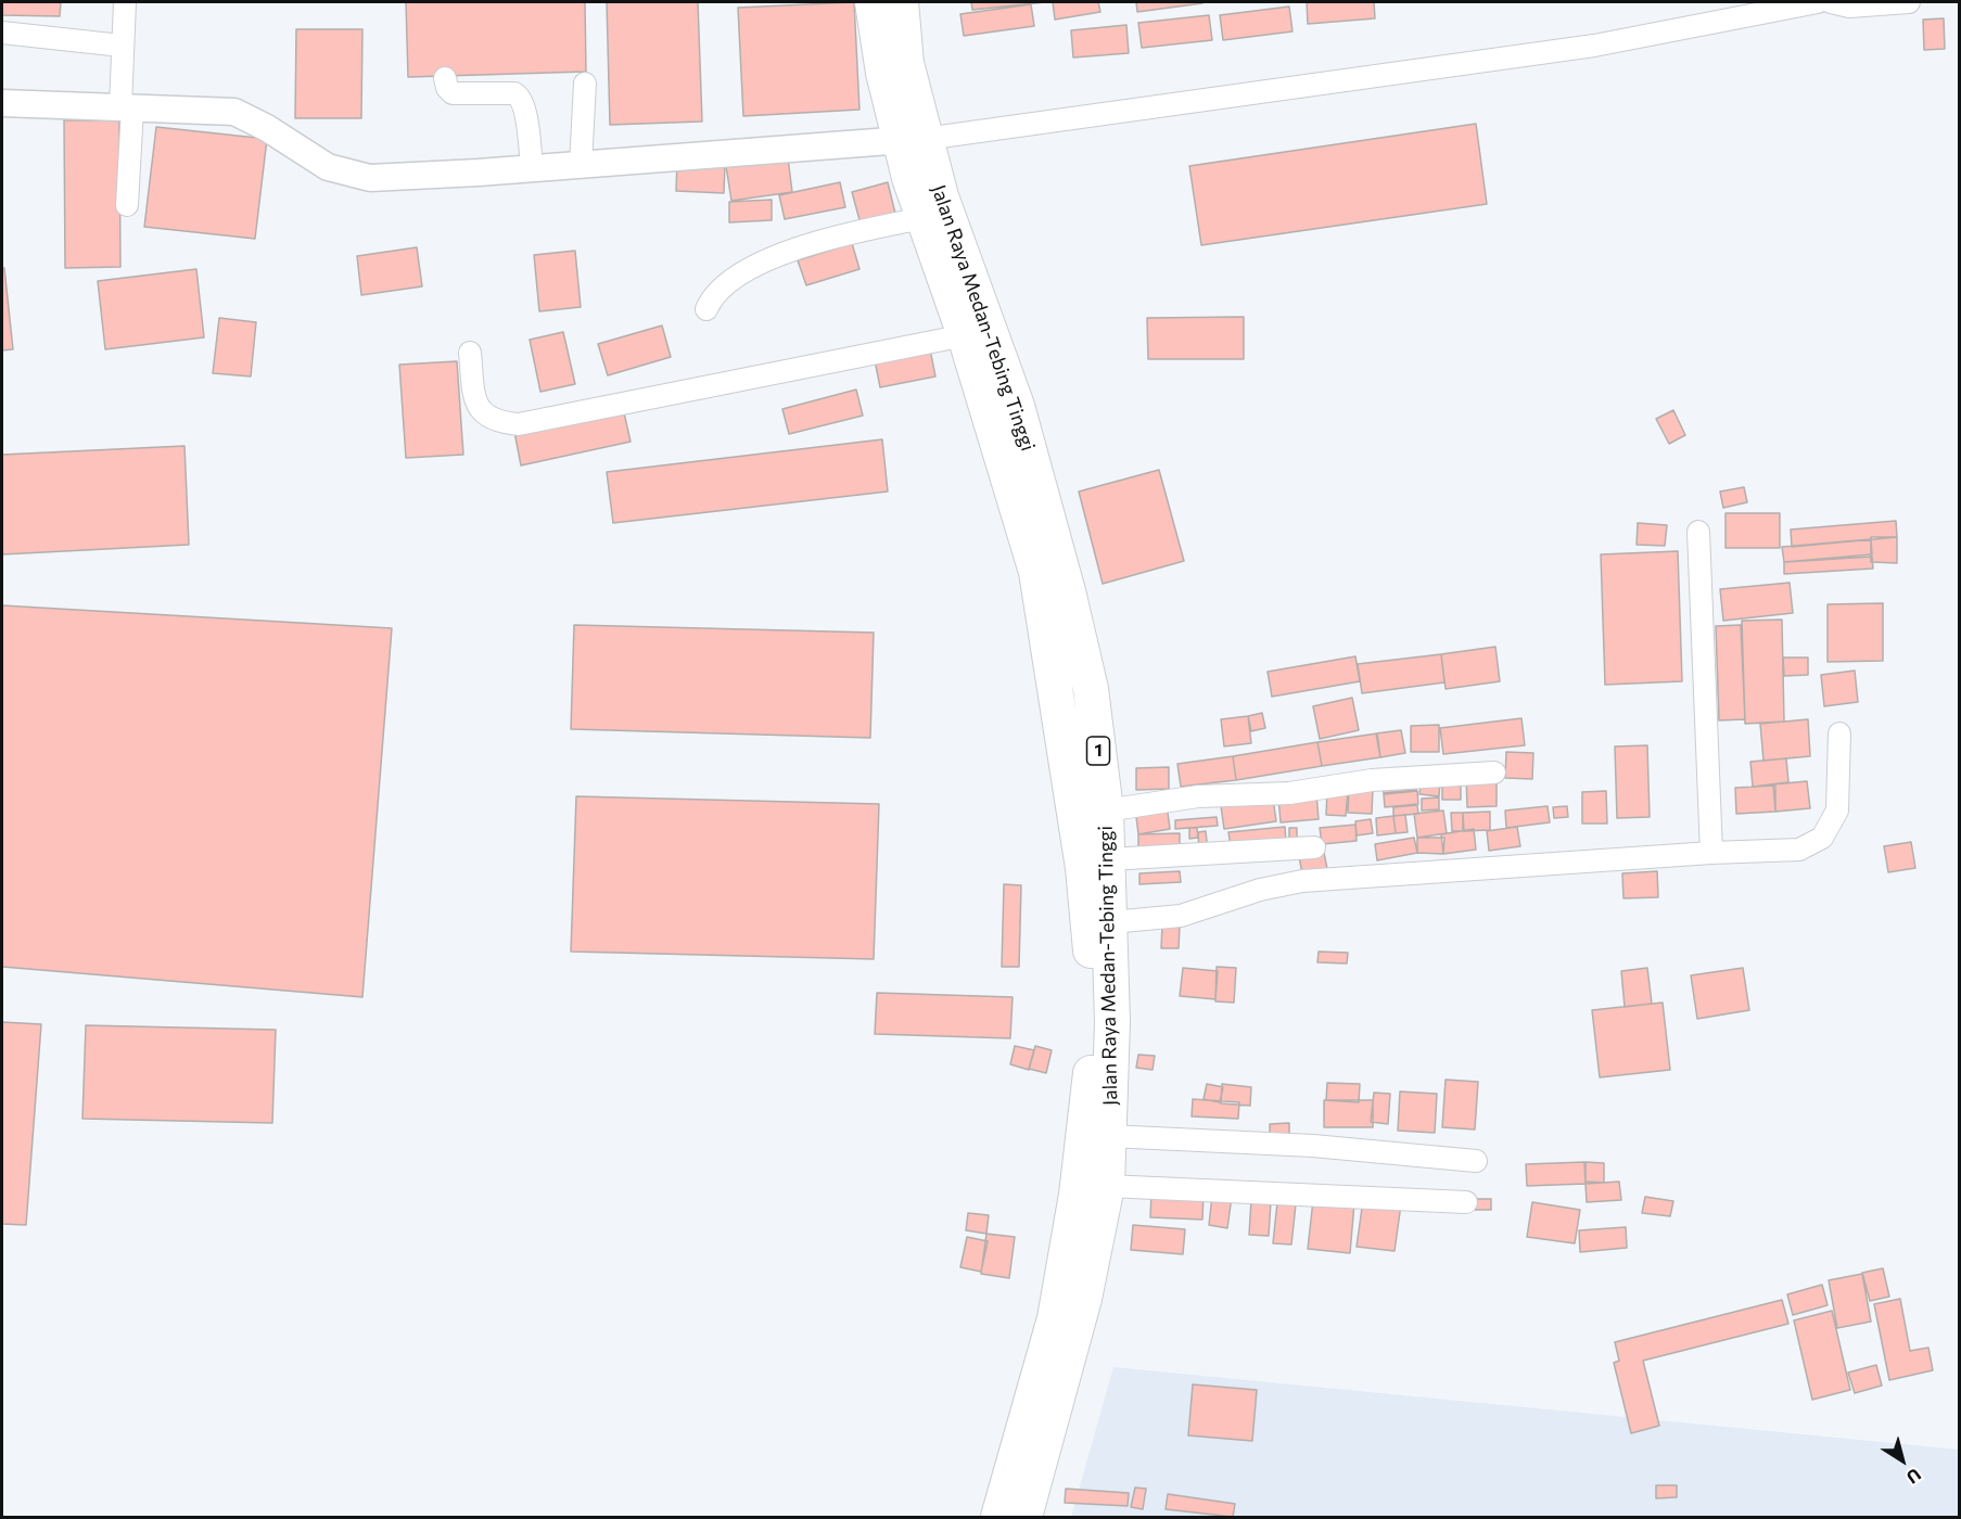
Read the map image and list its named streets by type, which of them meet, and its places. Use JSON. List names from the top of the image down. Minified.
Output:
{"streets":{"highway":["Jalan Raya Medan-Tebing Tinggi","1"]},"north":"bottom right"}
